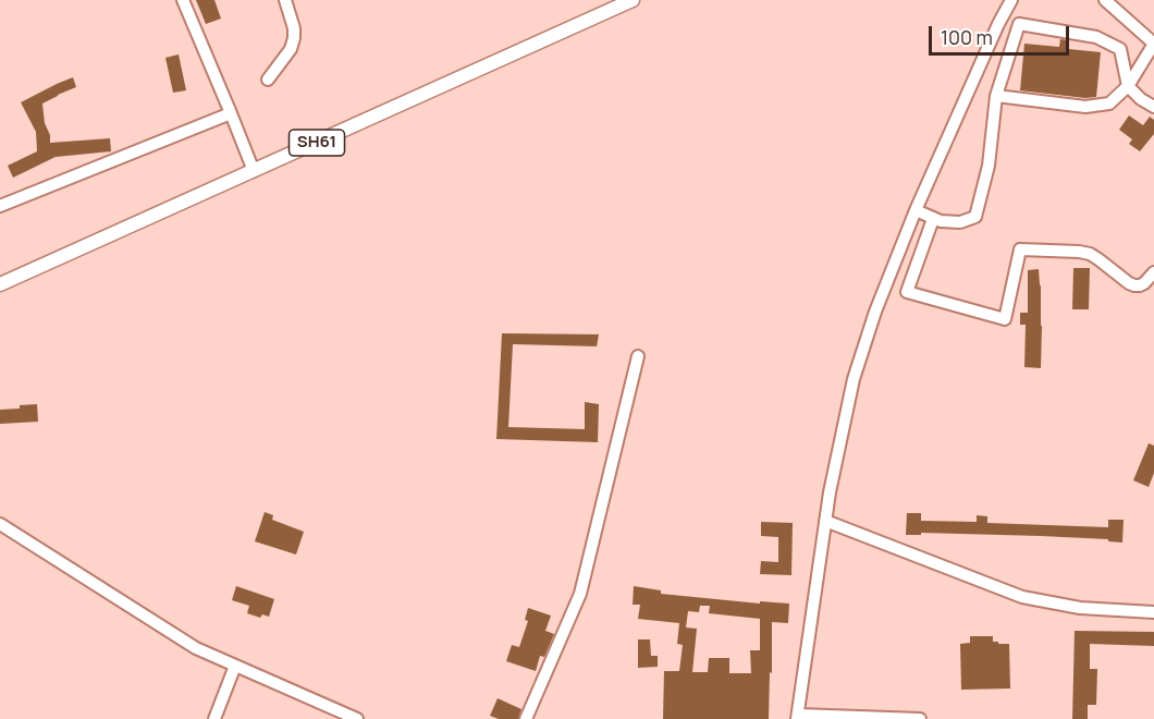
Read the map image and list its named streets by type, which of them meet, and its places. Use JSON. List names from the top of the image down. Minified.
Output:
{"streets":{"main road":["SH61"]},"scale_bar":"100 m"}
